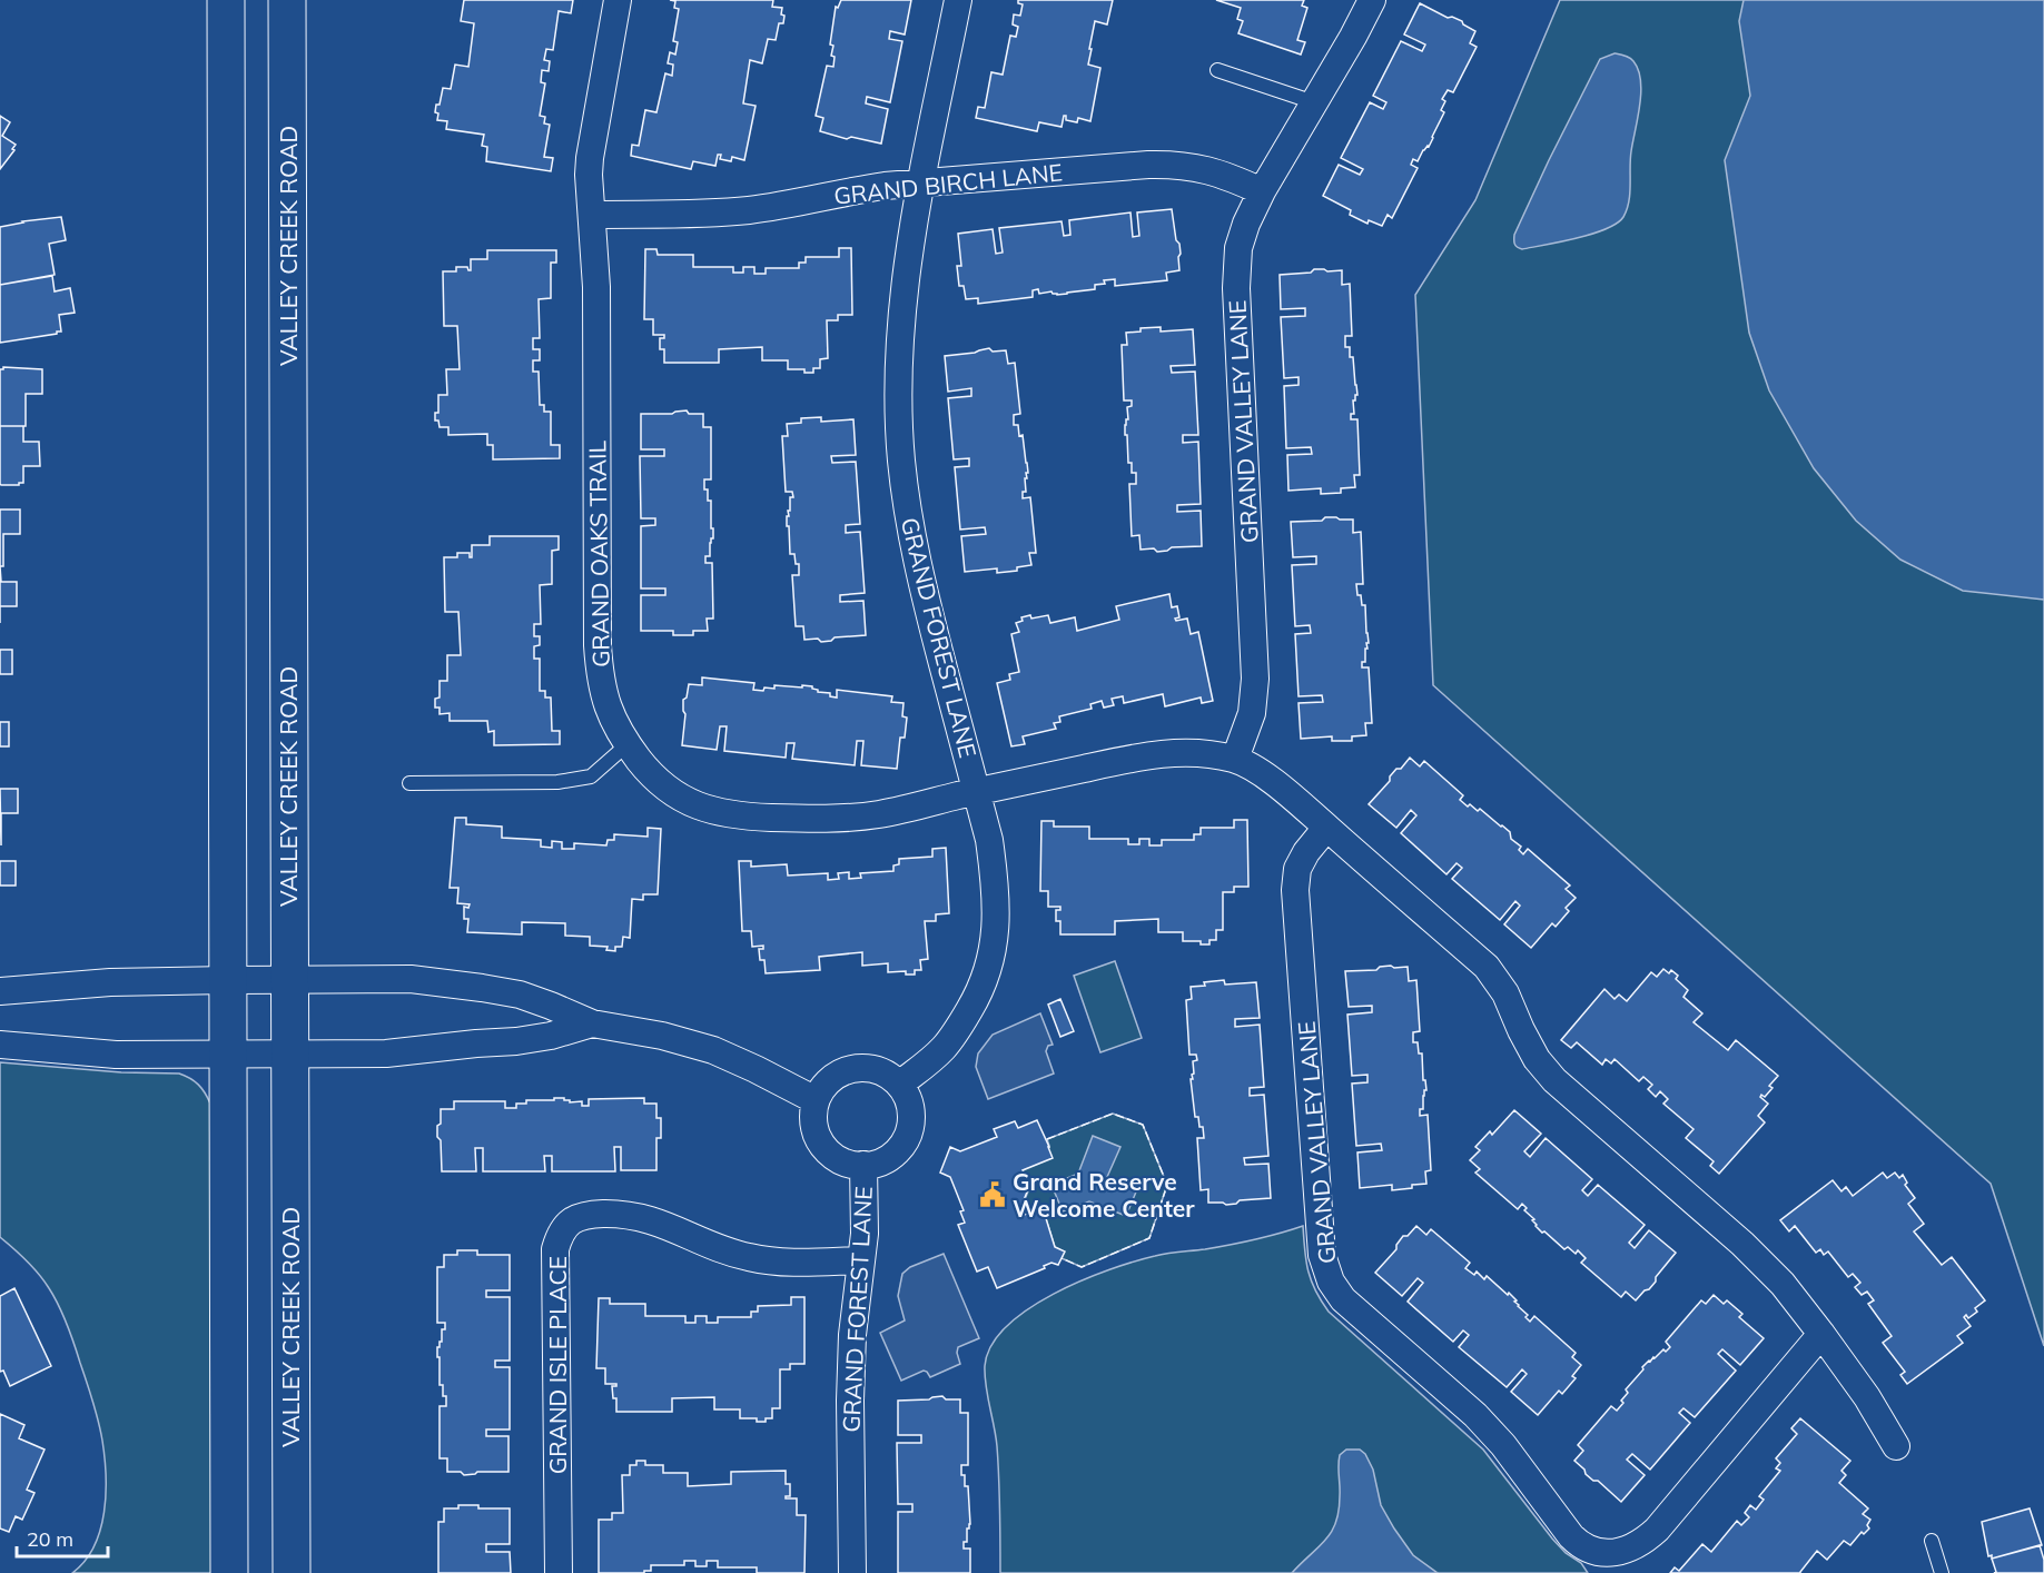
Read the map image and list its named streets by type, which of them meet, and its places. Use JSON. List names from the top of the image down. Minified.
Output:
{"streets":{"main road":["VALLEY CREEK ROAD"],"street":["GRAND BIRCH LANE","GRAND VALLEY LANE","GRAND OAKS TRAIL","GRAND FOREST LANE","GRAND ISLE PLACE"]},"crossings":[["GRAND BIRCH LANE","GRAND VALLEY LANE"],["GRAND BIRCH LANE","GRAND OAKS TRAIL"],["GRAND BIRCH LANE","GRAND FOREST LANE"],["GRAND VALLEY LANE","GRAND OAKS TRAIL"],["GRAND OAKS TRAIL","GRAND FOREST LANE"],["GRAND FOREST LANE","GRAND ISLE PLACE"]],"places":{"public building":["Grand Reserve Welcome Center"]},"scale_bar":"20 m"}
